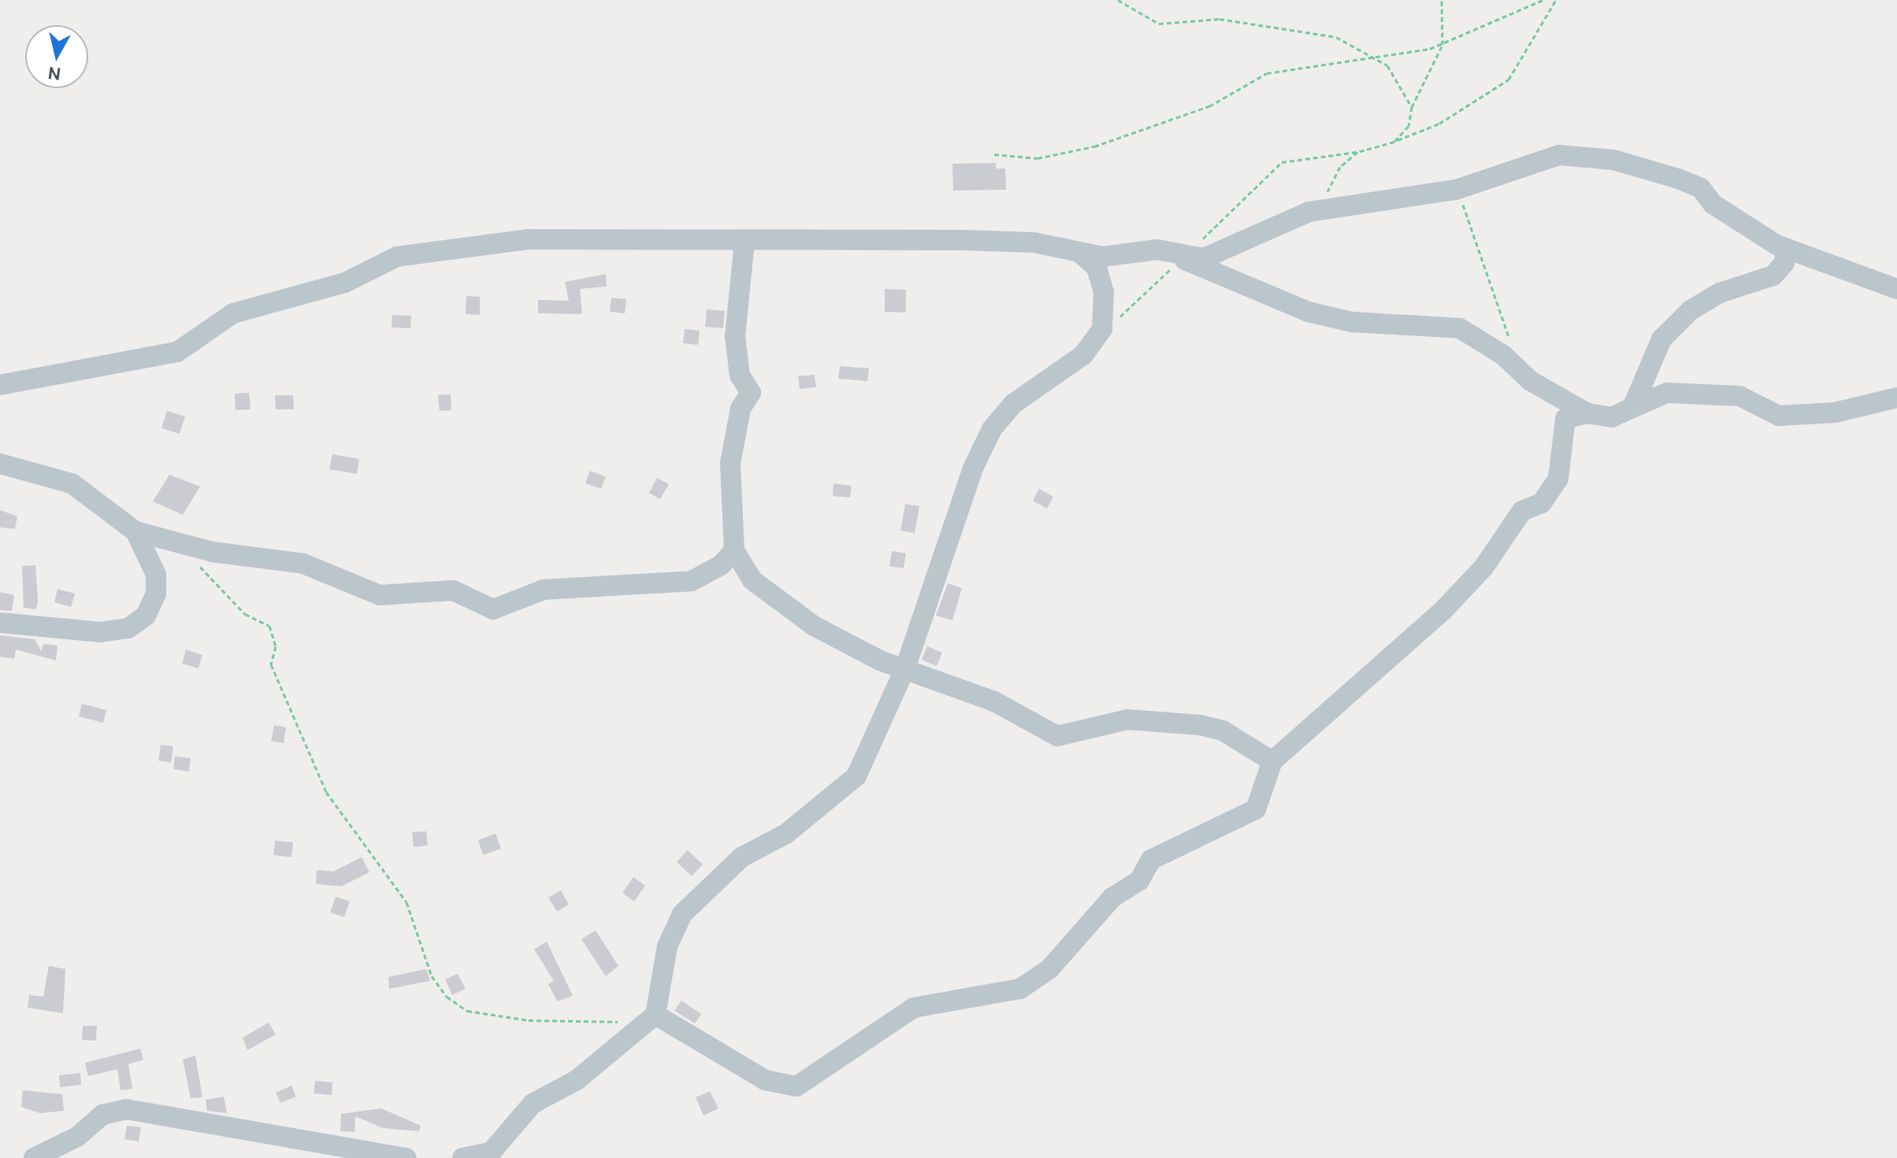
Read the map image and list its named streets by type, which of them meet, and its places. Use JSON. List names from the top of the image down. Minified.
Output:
{"north":"bottom"}
